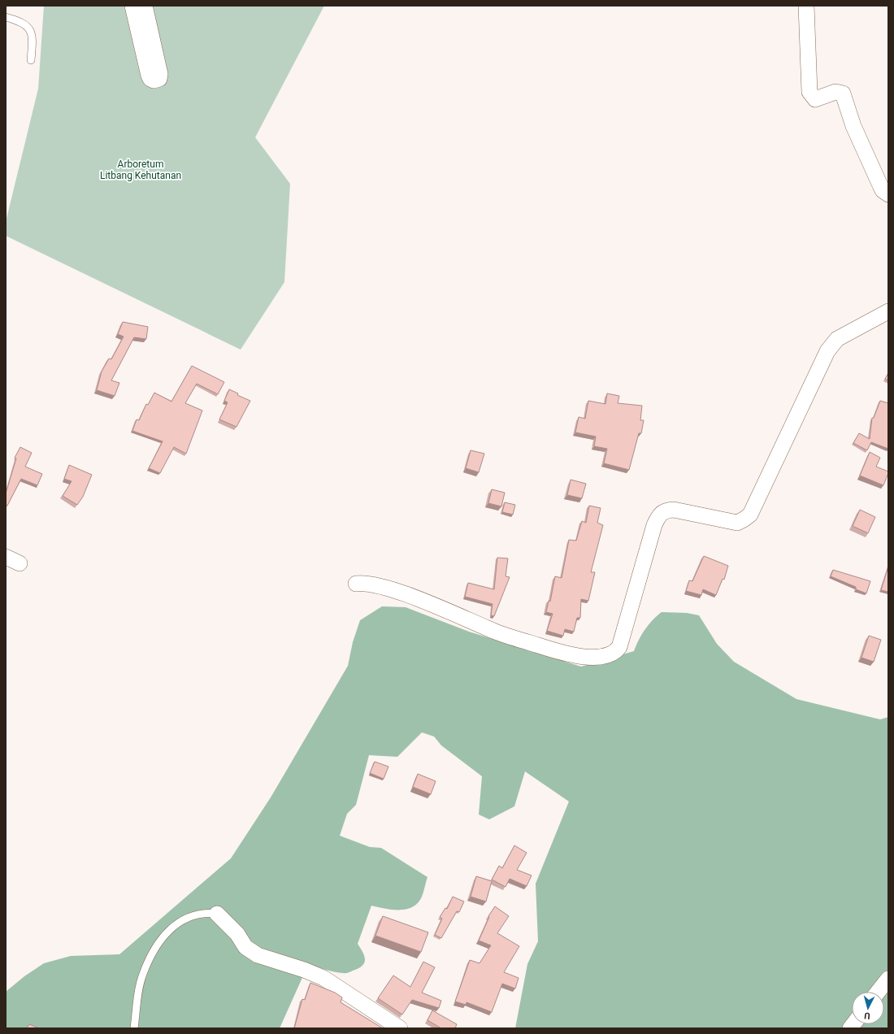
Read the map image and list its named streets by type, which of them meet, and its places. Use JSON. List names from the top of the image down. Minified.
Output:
{"parks":["Arboretum Litbang Kehutanan"],"north":"bottom"}
